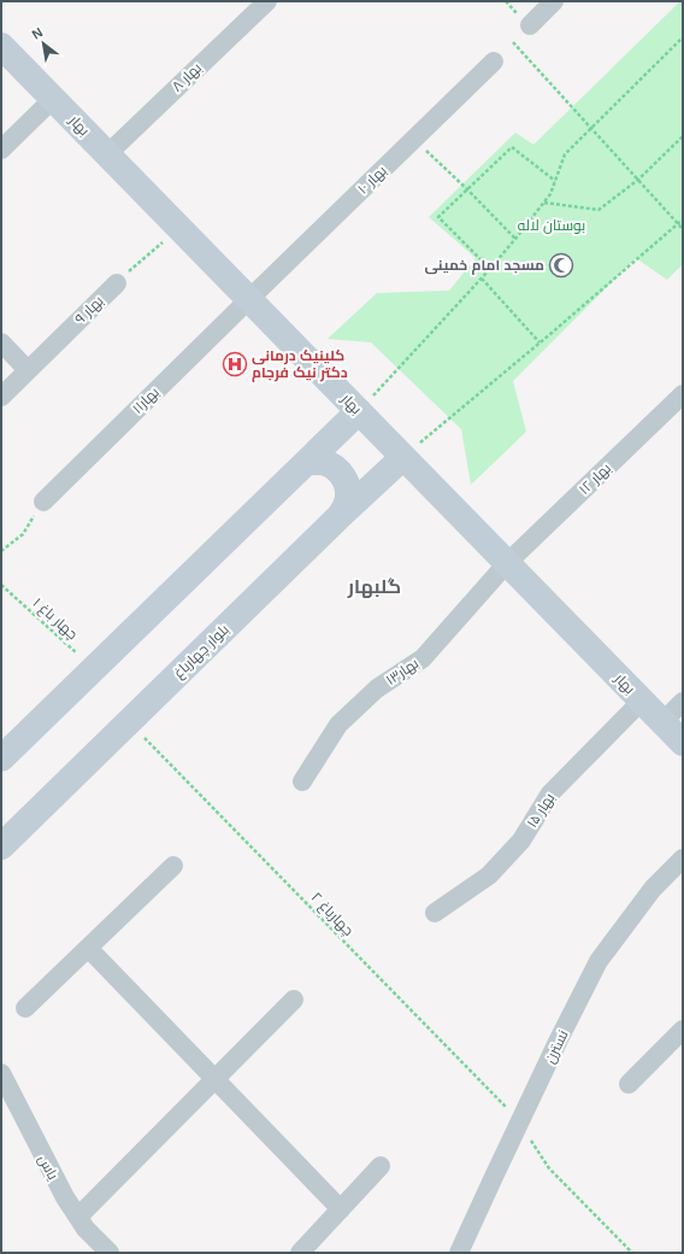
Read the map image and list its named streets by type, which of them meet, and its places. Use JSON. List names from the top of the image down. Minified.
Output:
{"streets":{"street":["بهار ۸","بهار","بهار ۱۰","بهار ۹","بهار۱۱","بهار ۱۲","بلوار چهارباغ","بهار۱۳","بهار ۱۵","نسترن","یاس"],"path":["چهار باغ ۱","چهارباغ ۲"]},"crossings":[["بهار ۸","بهار"],["بهار","بهار ۱۰"],["بهار","بهار۱۱"],["بهار","بهار ۱۲"],["بهار","بلوار چهارباغ"],["بهار","بهار۱۳"],["بهار","بهار ۱۵"],["بهار ۱۰","بهار۱۱"],["بهار ۱۲","بهار۱۳"],["بلوار چهارباغ","چهارباغ ۲"],["چهارباغ ۲","نسترن"]],"districts":["گلبهار"],"parks":["بوستان لاله"],"places":{"mosque":["مسجد امام خمینی"],"hospital":["کلینیک درمانی دکتر نیک فرجام"]},"north":"top left"}
